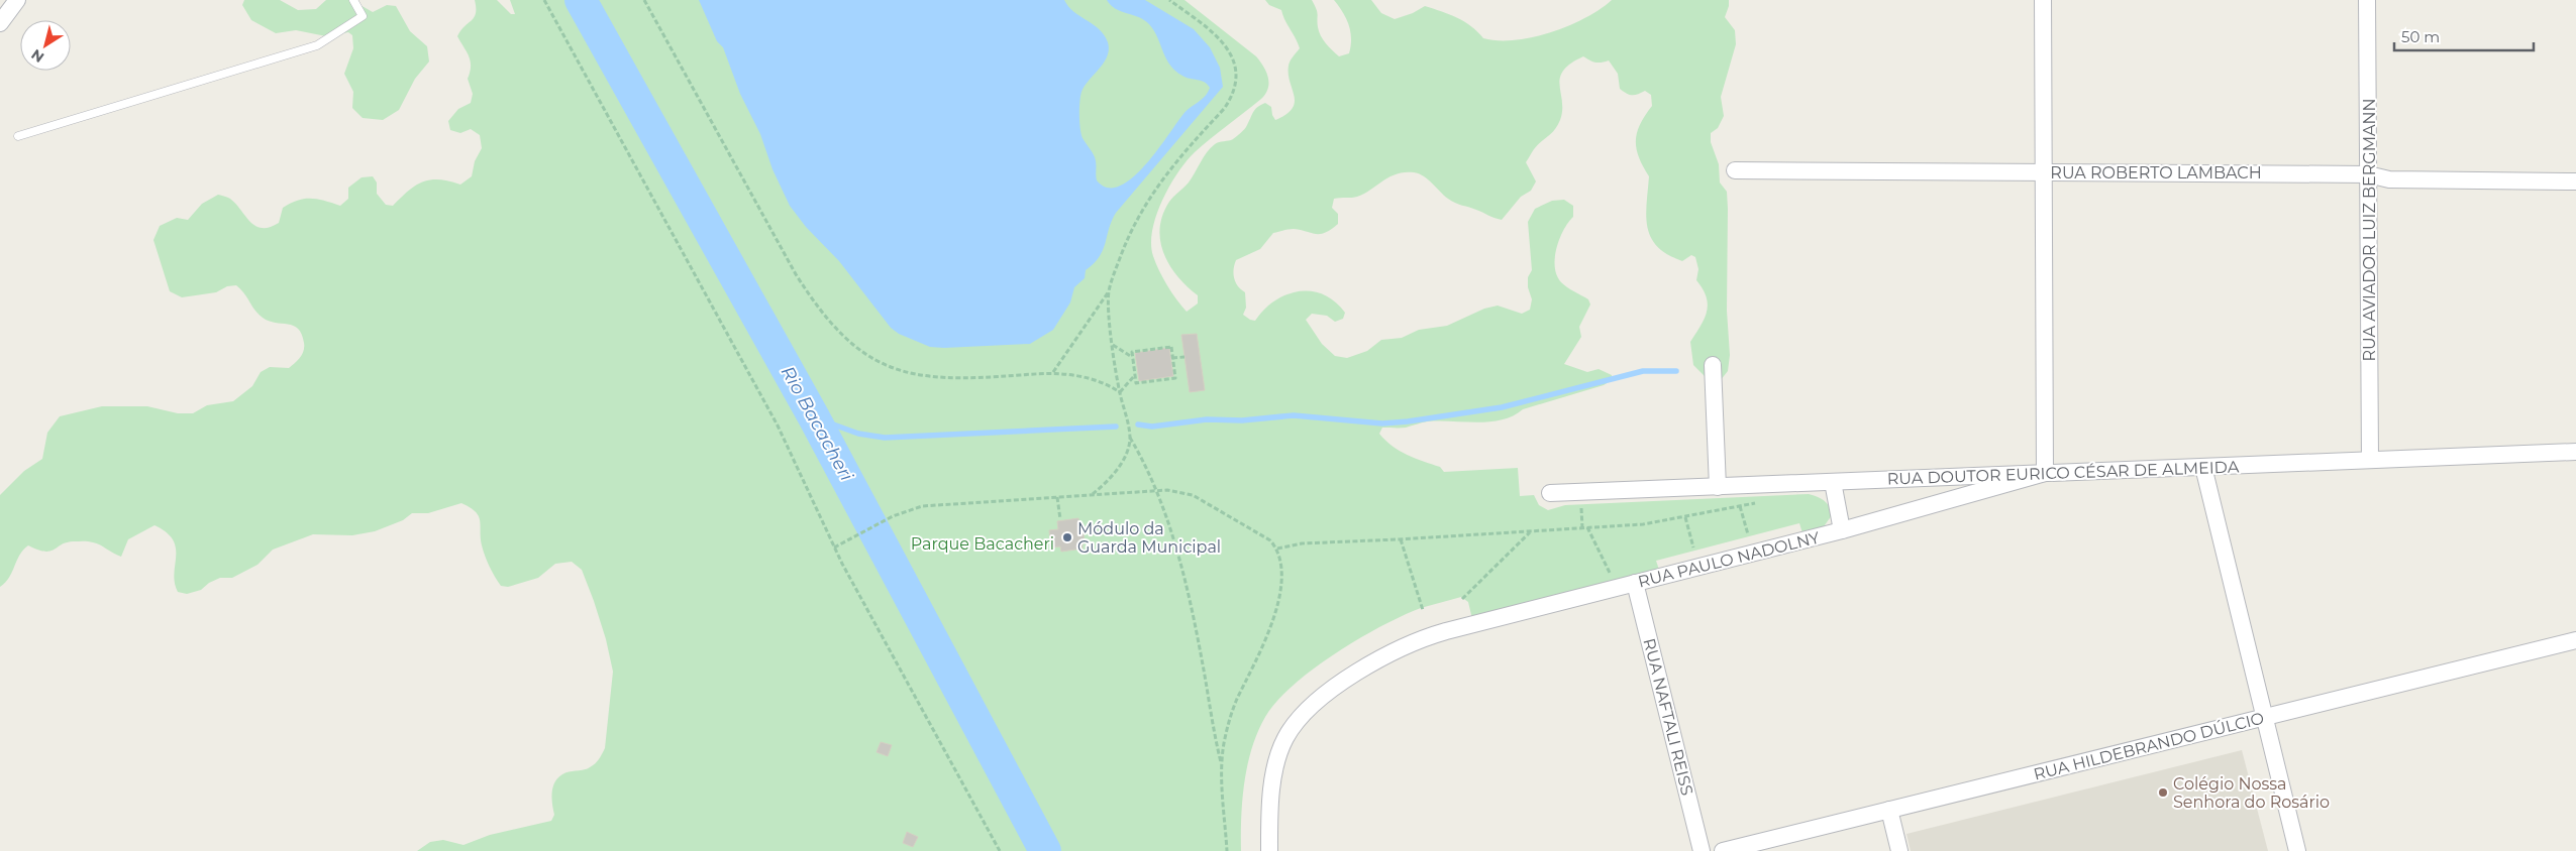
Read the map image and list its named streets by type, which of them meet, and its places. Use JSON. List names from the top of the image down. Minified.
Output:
{"streets":{"street":["RUA ROBERTO LAMBACH","RUA AVIADOR LUIZ BERGMANN","RUA DOUTOR EURICO CÉSAR DE ALMEIDA","RUA PAULO NADOLNY","RUA NAFTALI REISS","RUA HILDEBRANDO DÚLCIO"]},"crossings":[["RUA ROBERTO LAMBACH","RUA AVIADOR LUIZ BERGMANN"],["RUA AVIADOR LUIZ BERGMANN","RUA DOUTOR EURICO CÉSAR DE ALMEIDA"],["RUA DOUTOR EURICO CÉSAR DE ALMEIDA","RUA PAULO NADOLNY"],["RUA PAULO NADOLNY","RUA NAFTALI REISS"]],"water":["Rio Bacacheri"],"parks":["Parque Bacacheri"],"places":["Módulo da Guarda Municipal","Colégio Nossa Senhora do Rosário"],"scale_bar":"50 m","north":"bottom left"}
